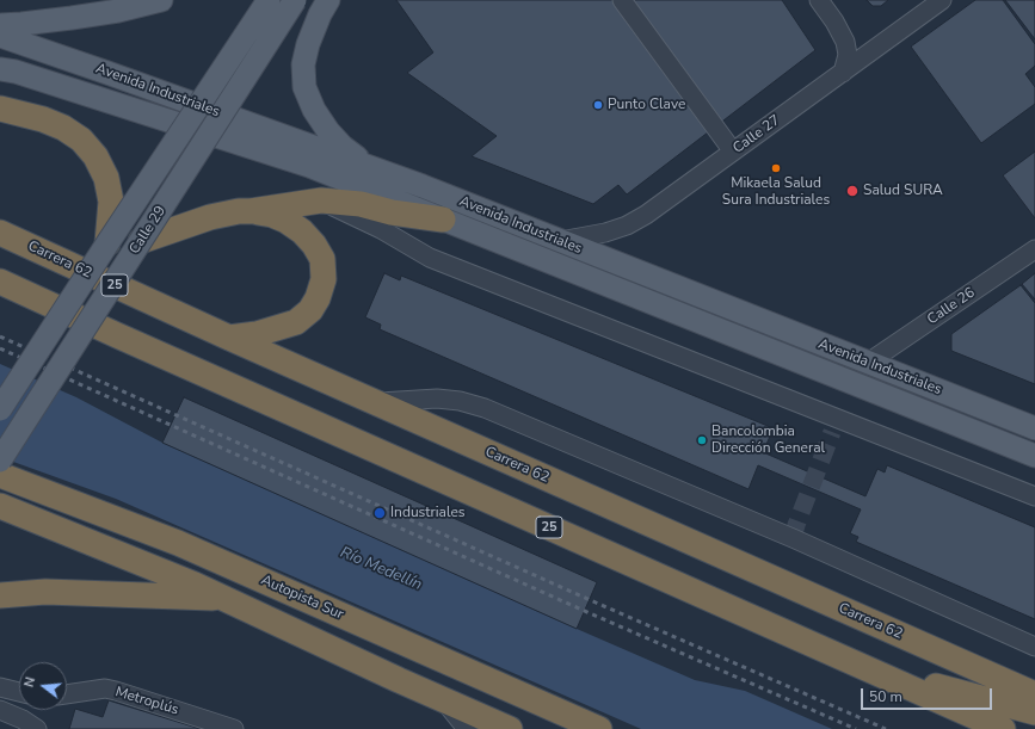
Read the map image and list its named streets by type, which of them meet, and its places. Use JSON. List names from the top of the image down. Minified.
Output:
{"streets":{"highway":["Carrera 62","25","Autopista Sur"],"main road":["Avenida Industriales","Calle 29"],"street":["Calle 27","Calle 26","Metroplús"]},"crossings":[["Avenida Industriales","Calle 27"],["Avenida Industriales","Calle 26"]],"water":["Río Medellín"],"places":["Punto Clave","Mikaela Salud Sura Industriales","Salud SURA","Bancolombia Dirección General","Industriales"],"scale_bar":"50 m","north":"left"}
